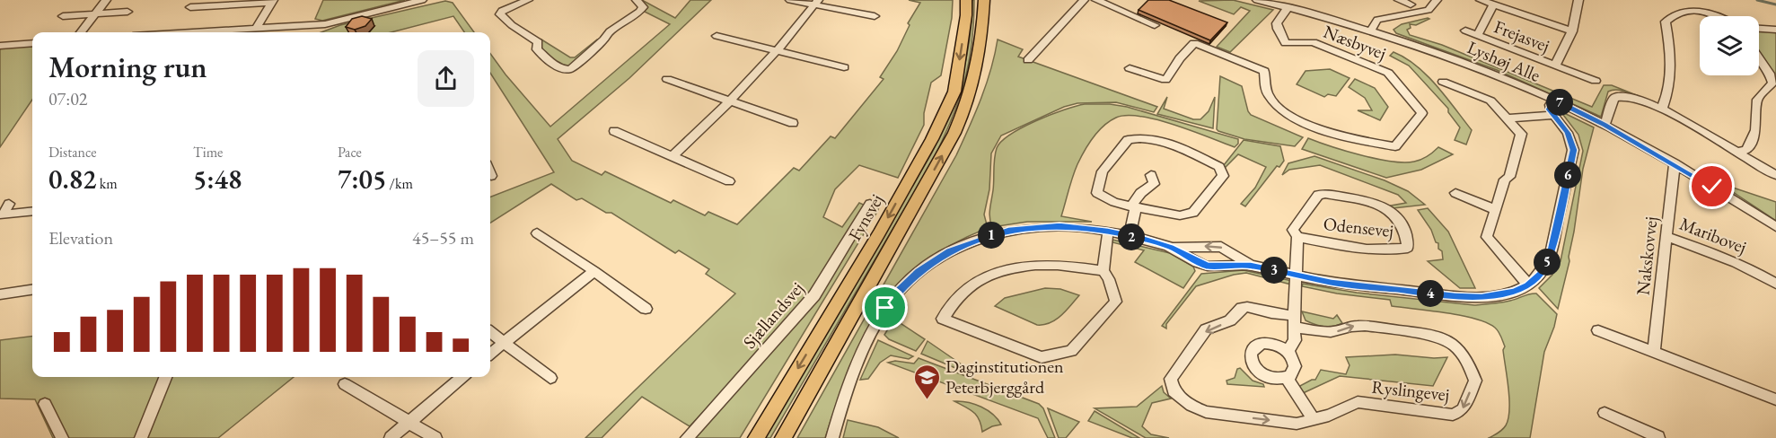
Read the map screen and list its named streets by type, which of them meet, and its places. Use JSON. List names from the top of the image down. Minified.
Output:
{"streets":{"main road":["Fynsvej"],"street":["Frejasvej","Næsbyvej","Lyshøj Alle","Odensevej","Maribovej","Nakskovvej","Sjællandsvej","Ryslingevej"]},"crossings":[["Næsbyvej","Lyshøj Alle"],["Lyshøj Alle","Nakskovvej"],["Maribovej","Nakskovvej"]],"places":{"school or university":["Daginstitutionen Peterbjerggård"]},"page":{"heading":["Morning run","07:02"],"pins":["7","6","1","2","5","3","4"],"stats":[["Distance","0.82 km"],["Time","5:48"],["Pace","7:05 /km"]],"chart":["Elevation","45–55 m"]}}
